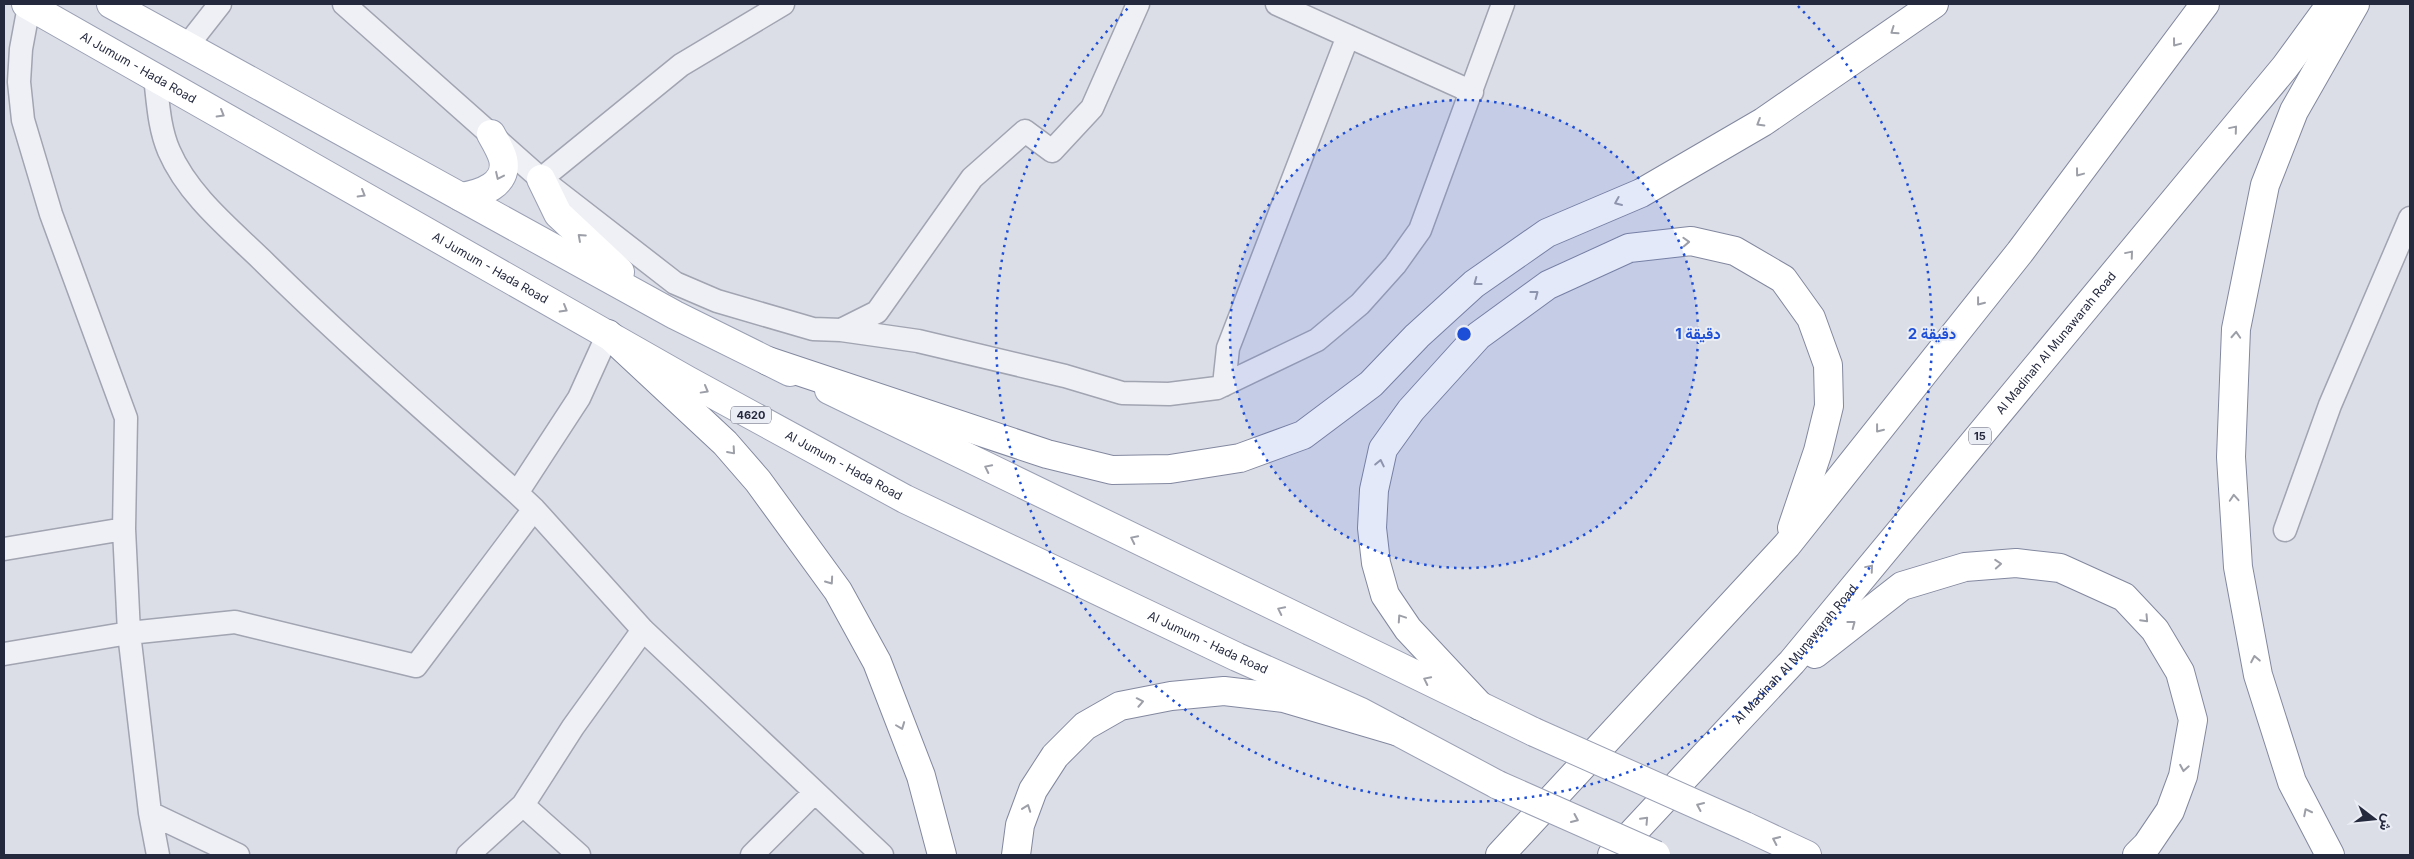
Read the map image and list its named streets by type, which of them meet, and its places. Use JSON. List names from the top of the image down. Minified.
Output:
{"streets":{"main road":["Al Jumum - Hada Road","Al Madinah Al Munawarah Road","4620","15"]},"north":"right","rings":["1 دقيقة","2 دقيقة"]}
